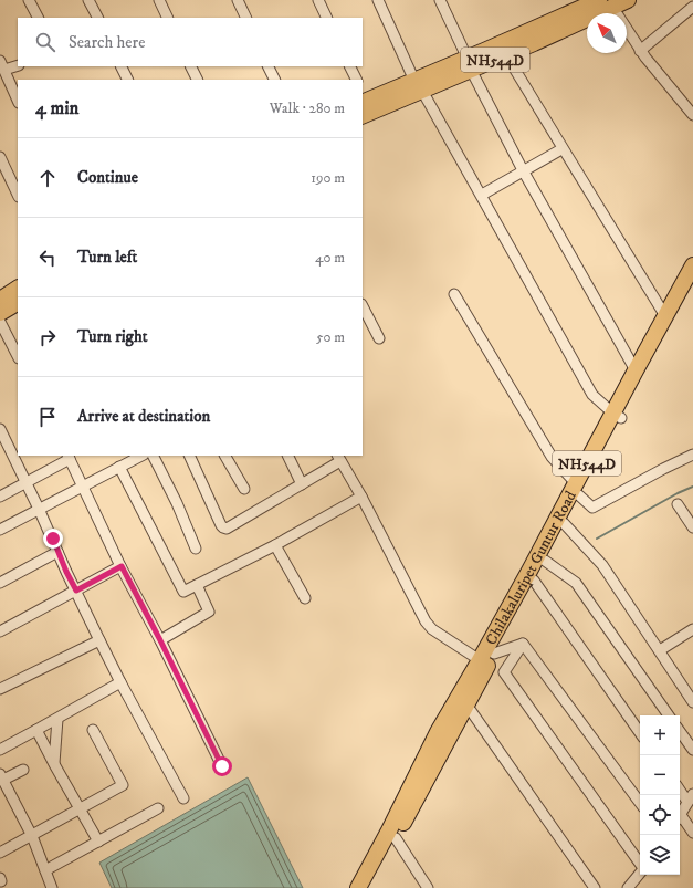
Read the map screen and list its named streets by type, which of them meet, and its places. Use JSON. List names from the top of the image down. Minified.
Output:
{"streets":{"highway":["NH544D","Chilakaluripet Guntur Road"]},"crossings":[["NH544D","Chilakaluripet Guntur Road"]],"north":"top left","page":{"search":"Search here","heading":["4 min","Walk · 280 m"],"list":[["Continue","190 m"],["Turn left","40 m"],["Turn right","50 m"],"Arrive at destination"],"map_buttons":["+","−"]}}
